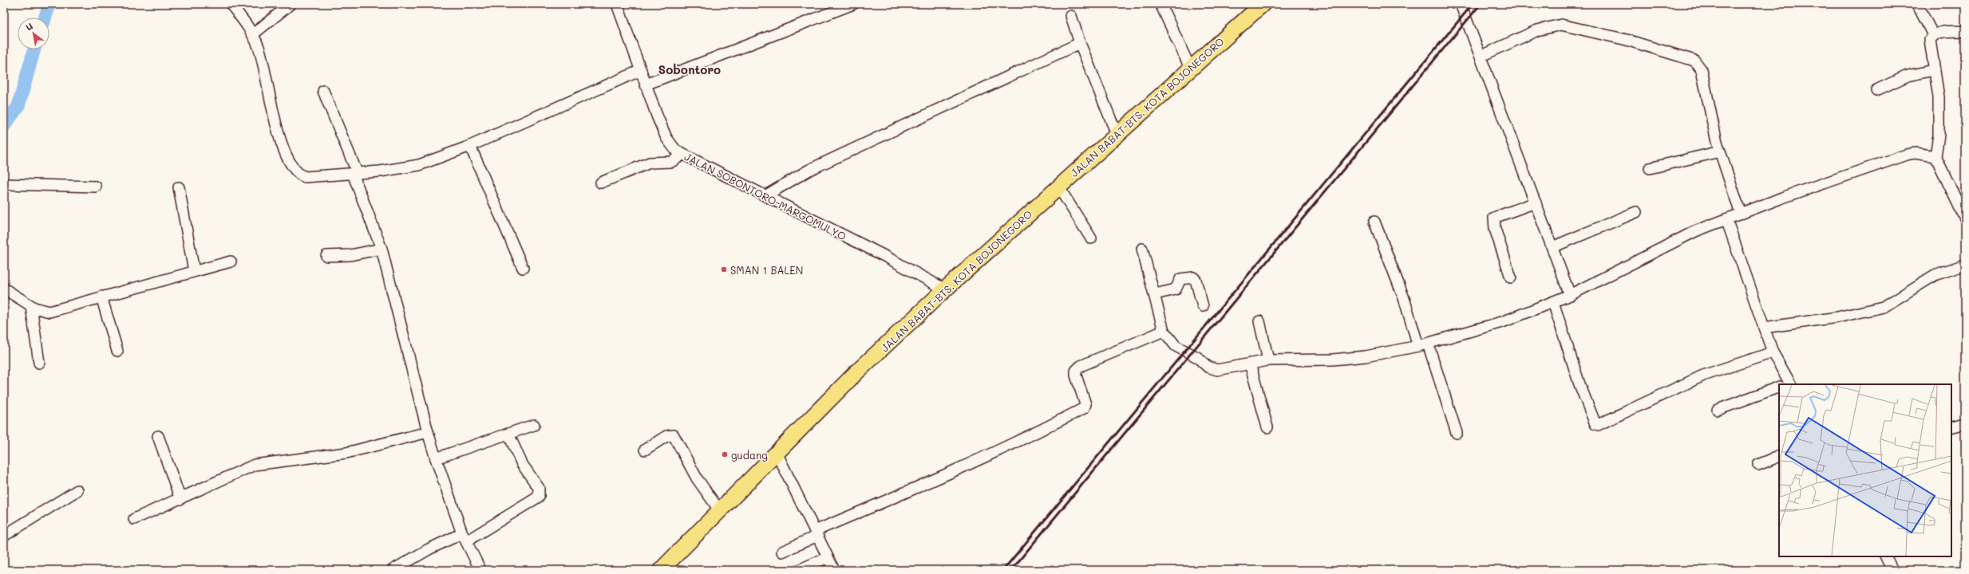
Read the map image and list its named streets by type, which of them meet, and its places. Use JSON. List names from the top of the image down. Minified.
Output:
{"streets":{"highway":["JALAN BABAT-BTS. KOTA BOJONEGORO"],"street":["JALAN SOBONTORO-MARGOMULYO"]},"crossings":[["JALAN BABAT-BTS. KOTA BOJONEGORO","JALAN SOBONTORO-MARGOMULYO"]],"districts":["Sobontoro"],"places":["SMAN 1 BALEN","gudang"],"north":"top left"}
